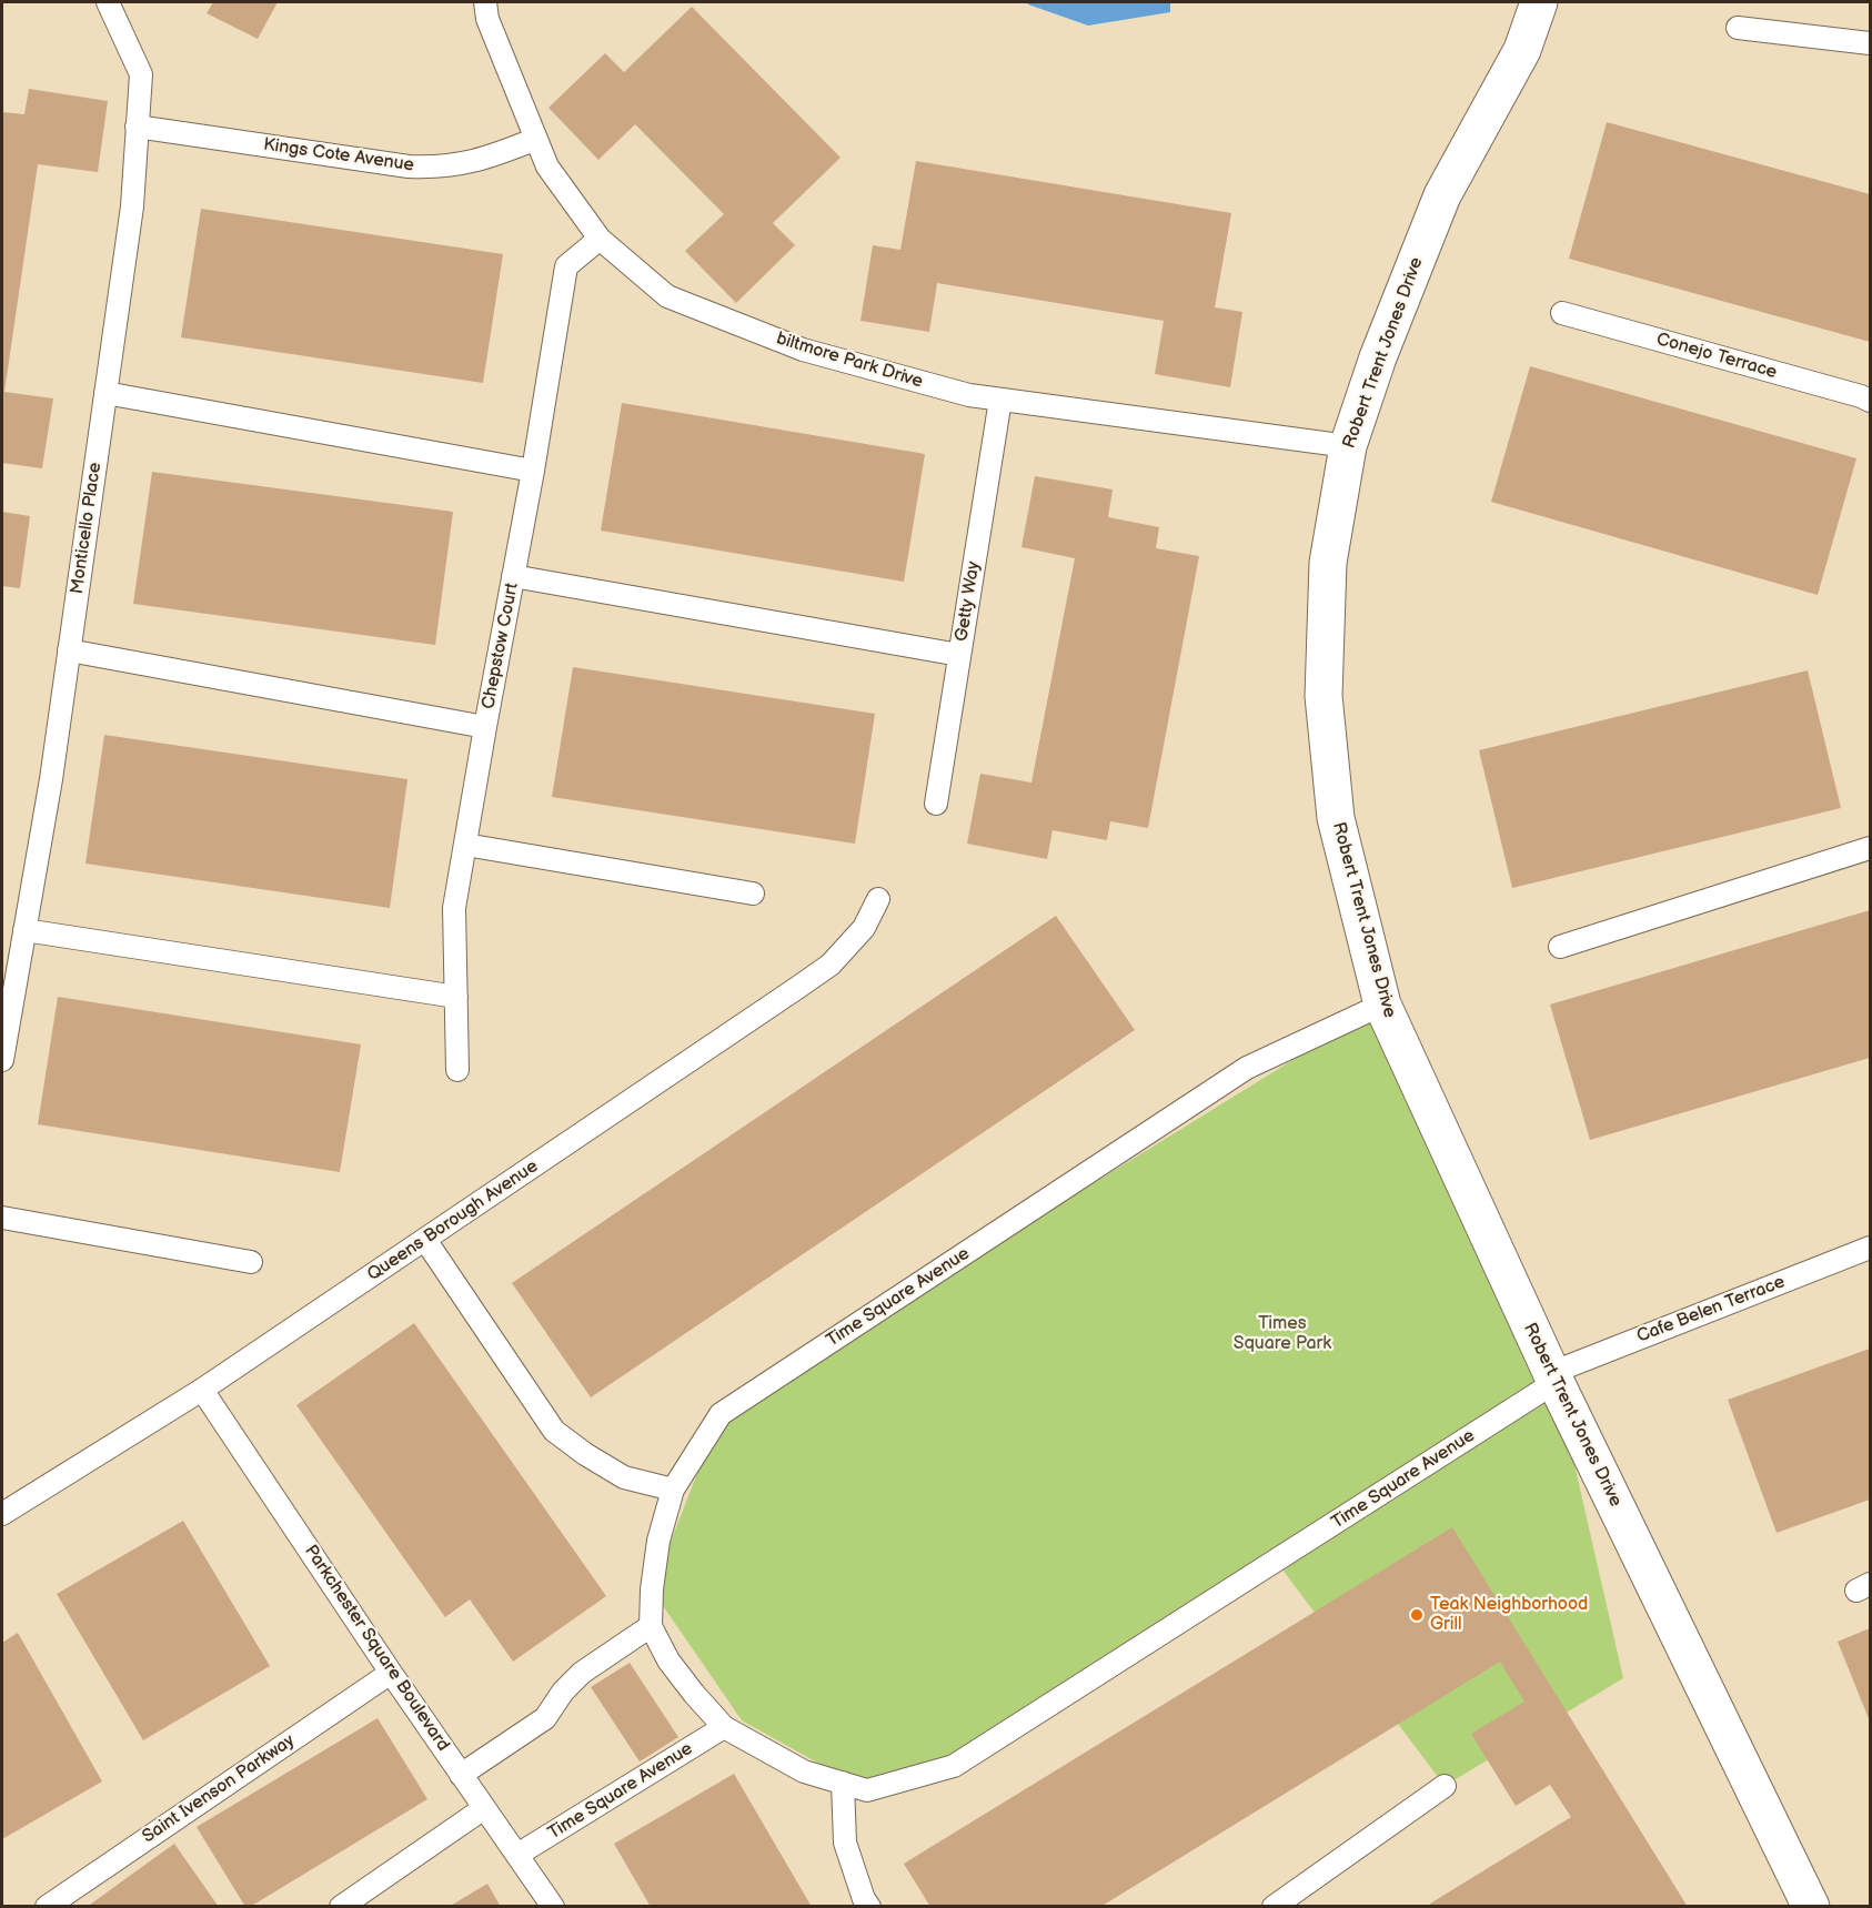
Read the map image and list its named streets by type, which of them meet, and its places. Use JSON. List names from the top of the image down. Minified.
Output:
{"streets":{"street":["Robert Trent Jones Drive"],"lane":["Kings Cote Avenue","Conejo Terrace","biltmore Park Drive","Monticello Place","Getty Way","Chepstow Court","Queens Borough Avenue","Time Square Avenue","Cafe Belen Terrace","Parkchester Square Boulevard","Saint Ivenson Parkway"]},"crossings":[["Kings Cote Avenue","biltmore Park Drive"],["Kings Cote Avenue","Monticello Place"],["Robert Trent Jones Drive","biltmore Park Drive"],["Robert Trent Jones Drive","Time Square Avenue"],["Robert Trent Jones Drive","Cafe Belen Terrace"],["biltmore Park Drive","Getty Way"],["biltmore Park Drive","Chepstow Court"],["Queens Borough Avenue","Parkchester Square Boulevard"],["Time Square Avenue","Cafe Belen Terrace"],["Time Square Avenue","Parkchester Square Boulevard"],["Parkchester Square Boulevard","Saint Ivenson Parkway"]],"parks":["Times Square Park"],"places":["Teak Neighborhood Grill"]}
